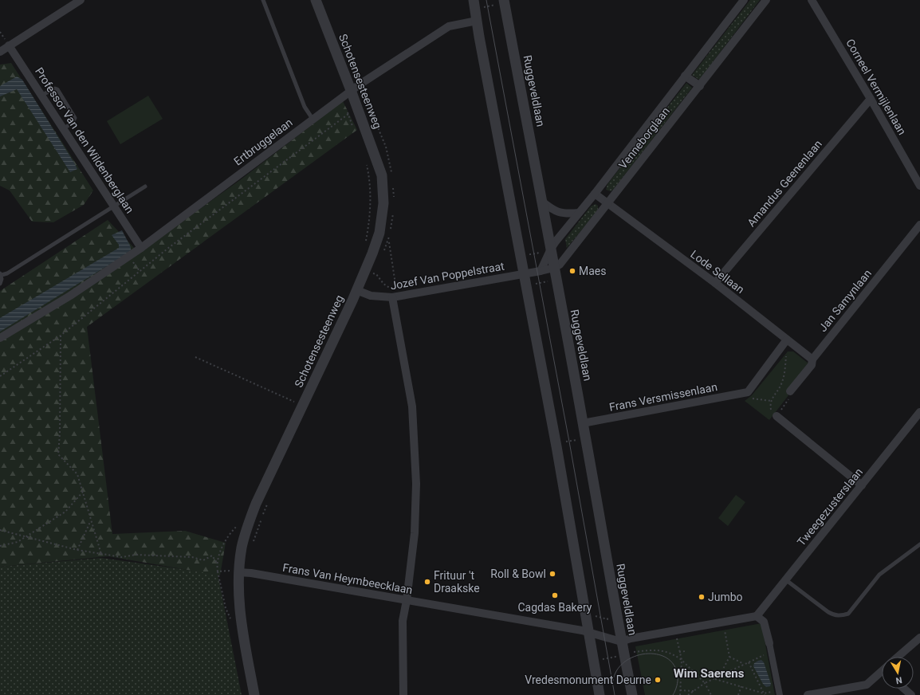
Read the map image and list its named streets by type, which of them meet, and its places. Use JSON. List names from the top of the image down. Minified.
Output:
{"streets":{"street":["Schotensesteenweg","Corneel Vermijlenlaan","Ruggeveldlaan","Venneborglaan","Professor Van den Wildenberglaan","Ertbruggelaan","Amandus Geenenlaan","Lode Sellaan","Jozef Van Poppelstraat","Jan Samynlaan","Frans Versmissenlaan","Tweegezusterslaan","Frans Van Heymbeecklaan"]},"crossings":[["Schotensesteenweg","Ertbruggelaan"],["Schotensesteenweg","Jozef Van Poppelstraat"],["Schotensesteenweg","Frans Van Heymbeecklaan"],["Corneel Vermijlenlaan","Amandus Geenenlaan"],["Ruggeveldlaan","Venneborglaan"],["Ruggeveldlaan","Frans Versmissenlaan"],["Ruggeveldlaan","Frans Van Heymbeecklaan"],["Venneborglaan","Lode Sellaan"],["Venneborglaan","Jozef Van Poppelstraat"],["Professor Van den Wildenberglaan","Ertbruggelaan"],["Amandus Geenenlaan","Lode Sellaan"],["Lode Sellaan","Jan Samynlaan"],["Lode Sellaan","Frans Versmissenlaan"]],"districts":["Wim Saerens"],"places":["Maes","Roll & Bowl","Frituur 't Draakske","Cagdas Bakery","Jumbo","Vredesmonument Deurne"],"north":"bottom"}
